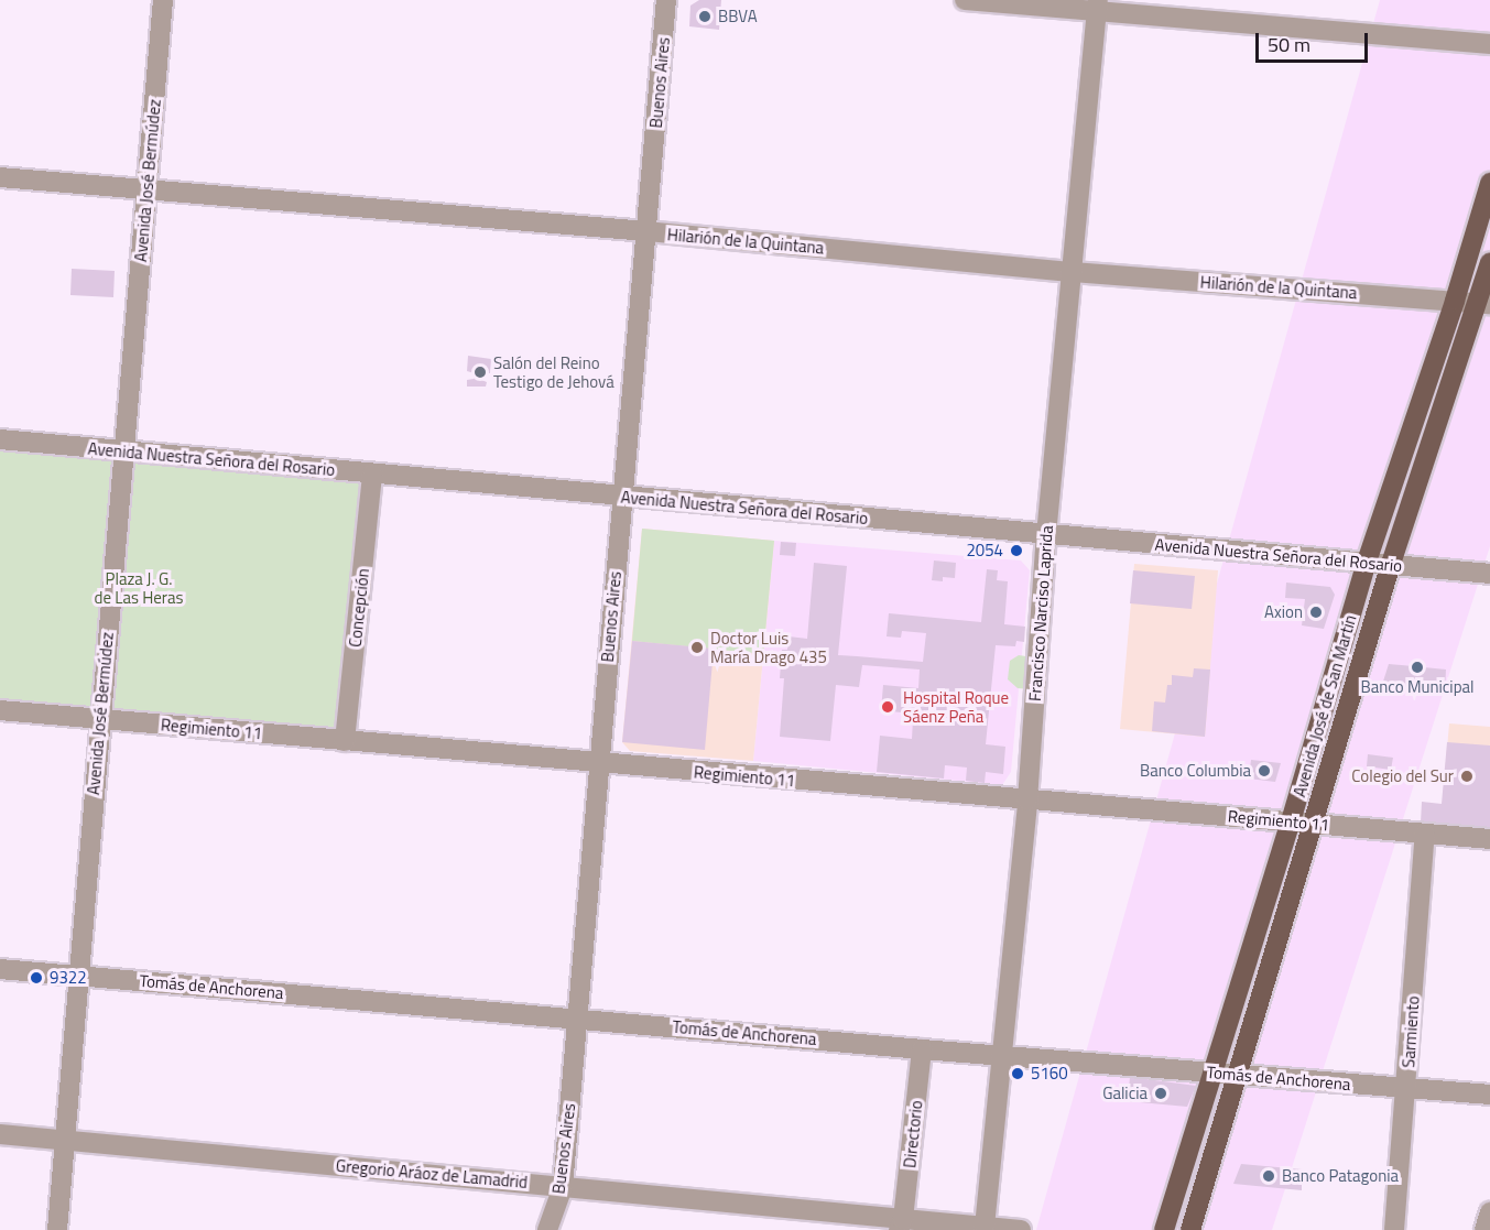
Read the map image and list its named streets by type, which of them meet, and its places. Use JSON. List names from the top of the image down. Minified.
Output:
{"streets":{"main road":["Avenida José de San Martín"],"street":["Buenos Aires","Avenida José Bermúdez","Hilarión de la Quintana","Avenida Nuestra Señora del Rosario","Concepción","Francisco Narciso Laprida","Regimiento 11","Tomás de Anchorena","Sarmiento","Directorio","Gregorio Aráoz de Lamadrid"]},"crossings":[["Buenos Aires","Hilarión de la Quintana"],["Buenos Aires","Avenida Nuestra Señora del Rosario"],["Buenos Aires","Regimiento 11"],["Buenos Aires","Tomás de Anchorena"],["Buenos Aires","Gregorio Aráoz de Lamadrid"],["Avenida José Bermúdez","Hilarión de la Quintana"],["Avenida José Bermúdez","Avenida Nuestra Señora del Rosario"],["Avenida José Bermúdez","Regimiento 11"],["Avenida José Bermúdez","Tomás de Anchorena"],["Avenida José Bermúdez","Gregorio Aráoz de Lamadrid"],["Hilarión de la Quintana","Francisco Narciso Laprida"],["Hilarión de la Quintana","Avenida José de San Martín"],["Avenida Nuestra Señora del Rosario","Concepción"],["Avenida Nuestra Señora del Rosario","Francisco Narciso Laprida"],["Avenida Nuestra Señora del Rosario","Avenida José de San Martín"],["Concepción","Regimiento 11"],["Francisco Narciso Laprida","Regimiento 11"],["Francisco Narciso Laprida","Tomás de Anchorena"],["Francisco Narciso Laprida","Gregorio Aráoz de Lamadrid"],["Avenida José de San Martín","Regimiento 11"],["Avenida José de San Martín","Tomás de Anchorena"],["Regimiento 11","Sarmiento"],["Tomás de Anchorena","Sarmiento"],["Tomás de Anchorena","Directorio"],["Directorio","Gregorio Aráoz de Lamadrid"]],"parks":["Plaza J. G. de Las Heras"],"places":["BBVA","Salón del Reino Testigo de Jehová","2054","Axion","Doctor Luis María Drago 435","Banco Municipal","Hospital Roque Sáenz Peña","Banco Columbia","Colegio del Sur","9322","5160","Galicia","Banco Patagonia"],"scale_bar":"50 m"}
